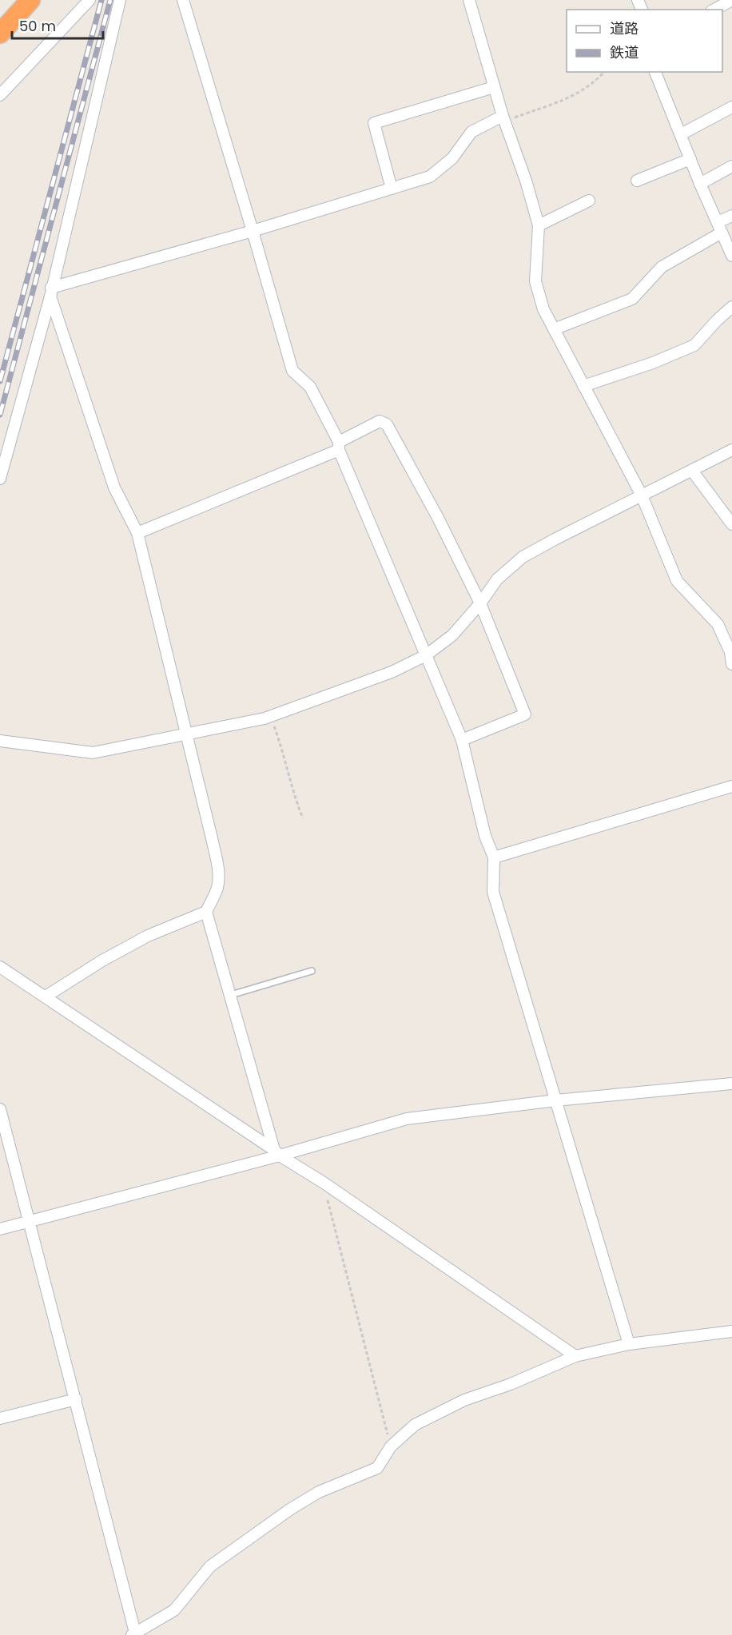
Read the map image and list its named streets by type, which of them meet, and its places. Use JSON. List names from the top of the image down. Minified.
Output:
{"legend":["道路","鉄道"],"scale_bar":"50 m"}
